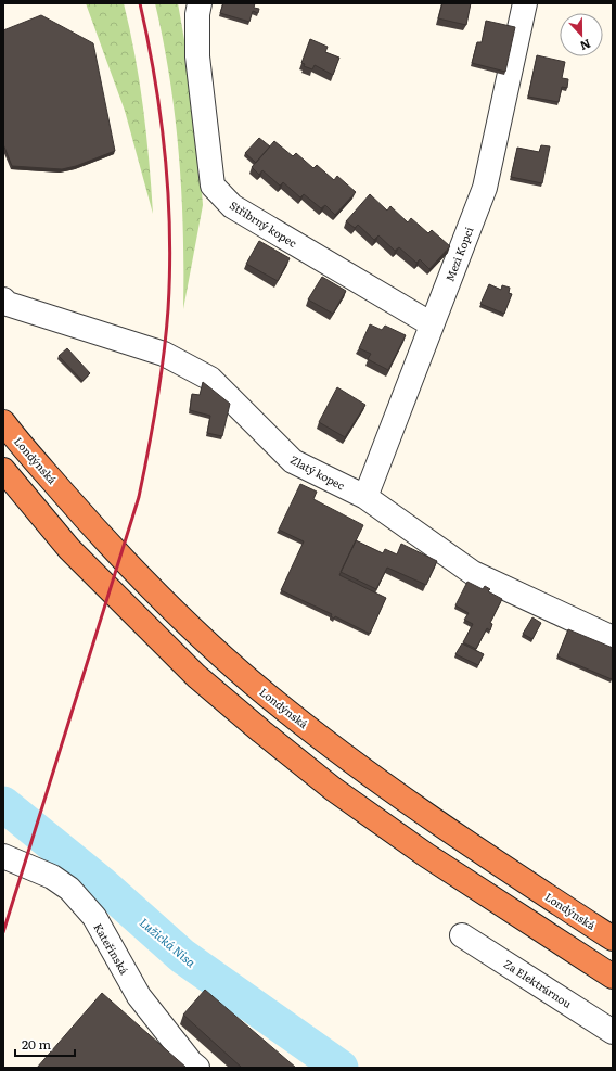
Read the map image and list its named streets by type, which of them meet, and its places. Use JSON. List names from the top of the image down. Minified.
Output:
{"streets":{"highway":["Londýnská"],"street":["Stříbrný kopec","Mezi Kopci","Zlatý kopec","Kateřinská","Za Elektrárnou"]},"crossings":[["Stříbrný kopec","Mezi Kopci"],["Mezi Kopci","Zlatý kopec"]],"water":["Lužická Nisa"],"scale_bar":"20 m","north":"bottom"}
